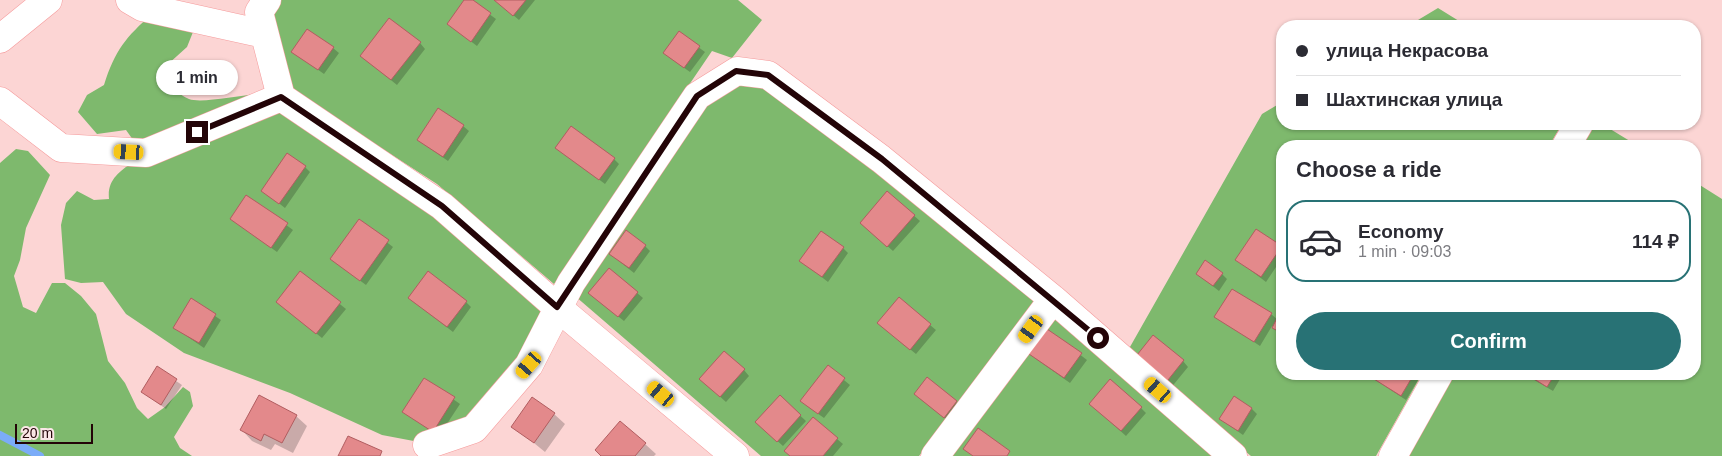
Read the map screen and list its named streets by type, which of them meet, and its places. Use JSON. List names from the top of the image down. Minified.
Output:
{"scale_bar":"20 m","page":{"banner":["улица Некрасова","Шахтинская улица"],"bubble":"1 min","heading":"Choose a ride","list":[{"name":"Economy","note":"1 min · 09:03","value":"114 ₽"}],"buttons":"Confirm","scale":"20 m"}}
